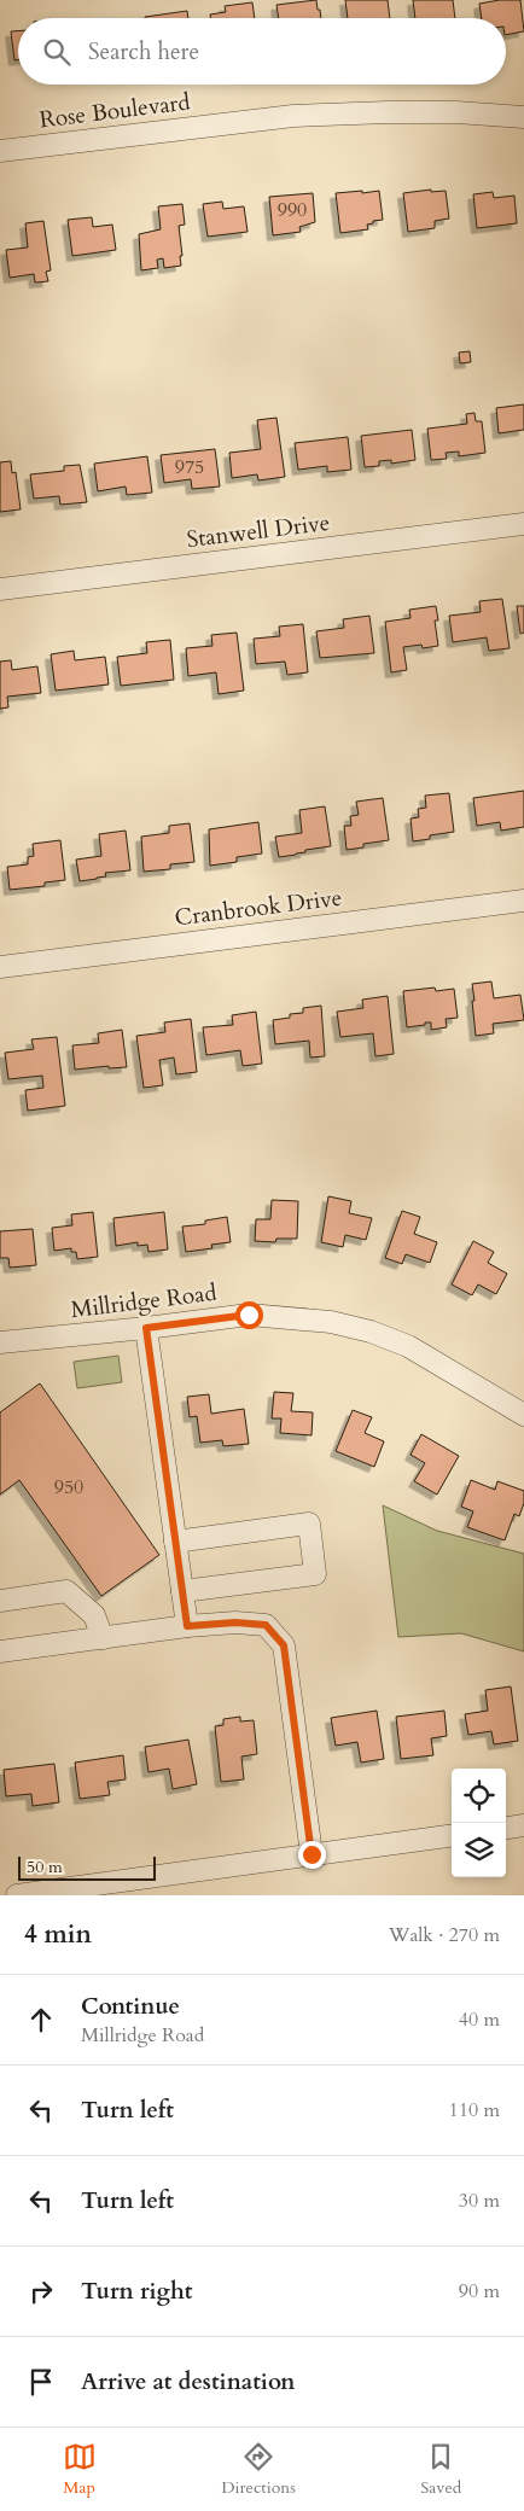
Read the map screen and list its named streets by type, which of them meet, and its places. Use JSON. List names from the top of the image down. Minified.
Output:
{"streets":{"street":["Rose Boulevard","Stanwell Drive","Cranbrook Drive","Millridge Road"]},"house_numbers":["990","975","950"],"scale_bar":"50 m","page":{"search":"Search here","scale":"50 m","heading":["4 min","Walk · 270 m"],"list":[["Continue","Millridge Road","40 m"],["Turn left","110 m"],["Turn left","30 m"],["Turn right","90 m"],"Arrive at destination"],"nav":["Map","Directions","Saved"]}}
